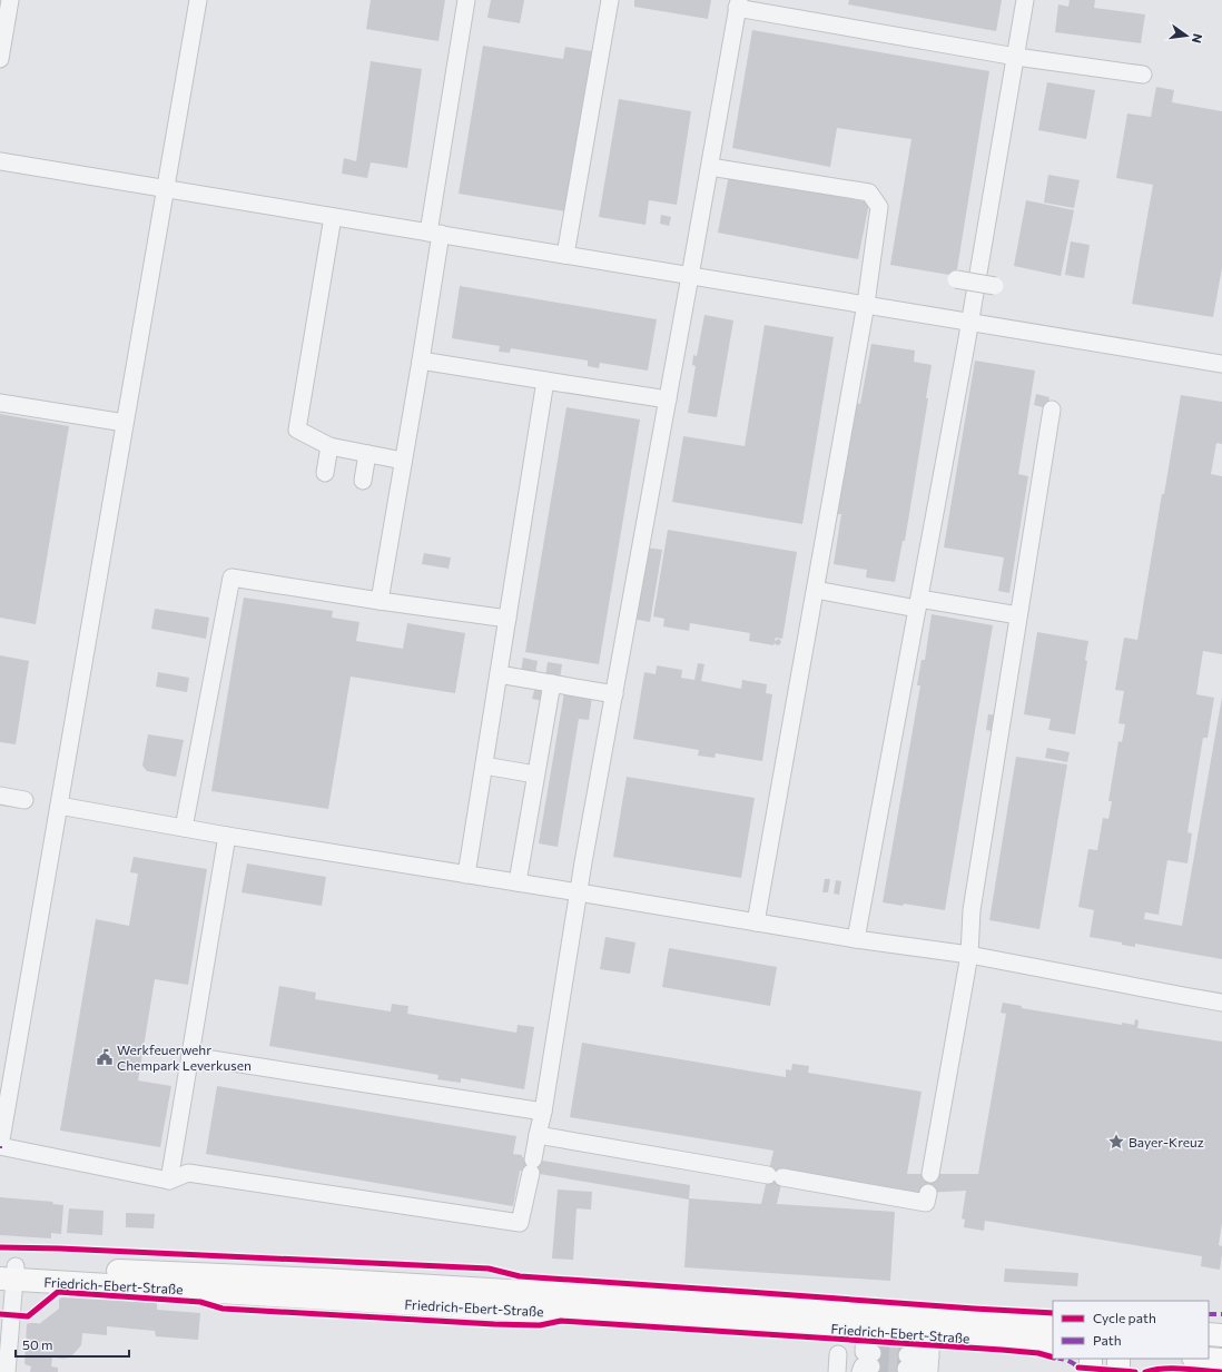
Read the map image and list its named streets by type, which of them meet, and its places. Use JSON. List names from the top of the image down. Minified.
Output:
{"streets":{"main road":["Friedrich-Ebert-Straße"]},"places":{"public building":["Werkfeuerwehr Chempark Leverkusen"],"place":["Bayer-Kreuz"]},"legend":["Cycle path","Path"],"scale_bar":"50 m","north":"right"}
